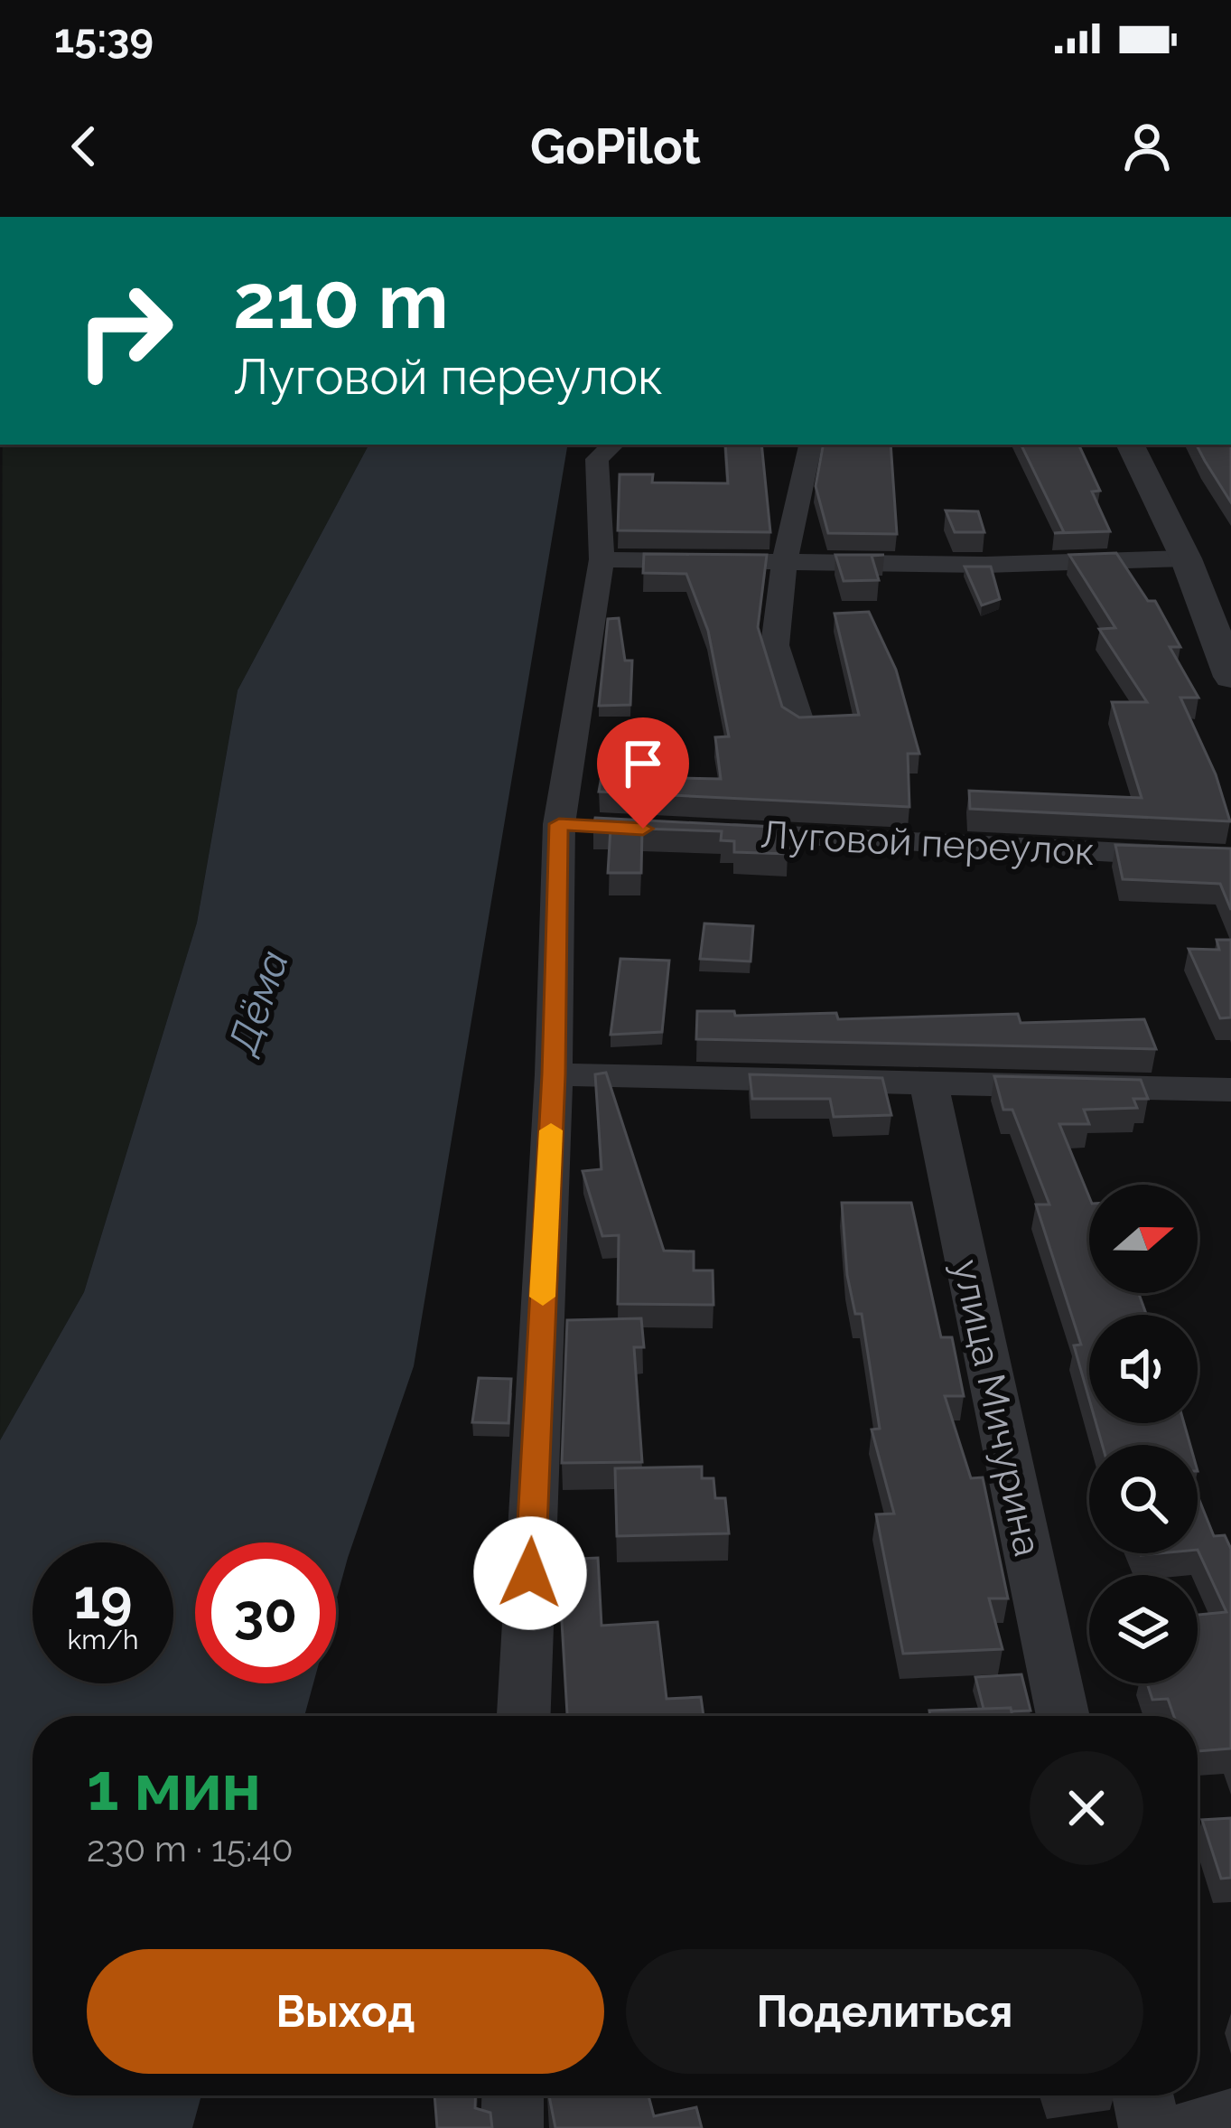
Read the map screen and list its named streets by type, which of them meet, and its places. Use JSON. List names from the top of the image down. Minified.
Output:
{"streets":{"street":["Луговой переулок","улица Мичурина"]},"water":["Дёма"],"north":"right","page":{"status":"15:39","header":"GoPilot","turn":["210 m","Луговой переулок"],"speed":"19 km/h","limit":"30","heading":["1 мин","230 m · 15:40"],"buttons":["Выход","Поделиться"]}}
